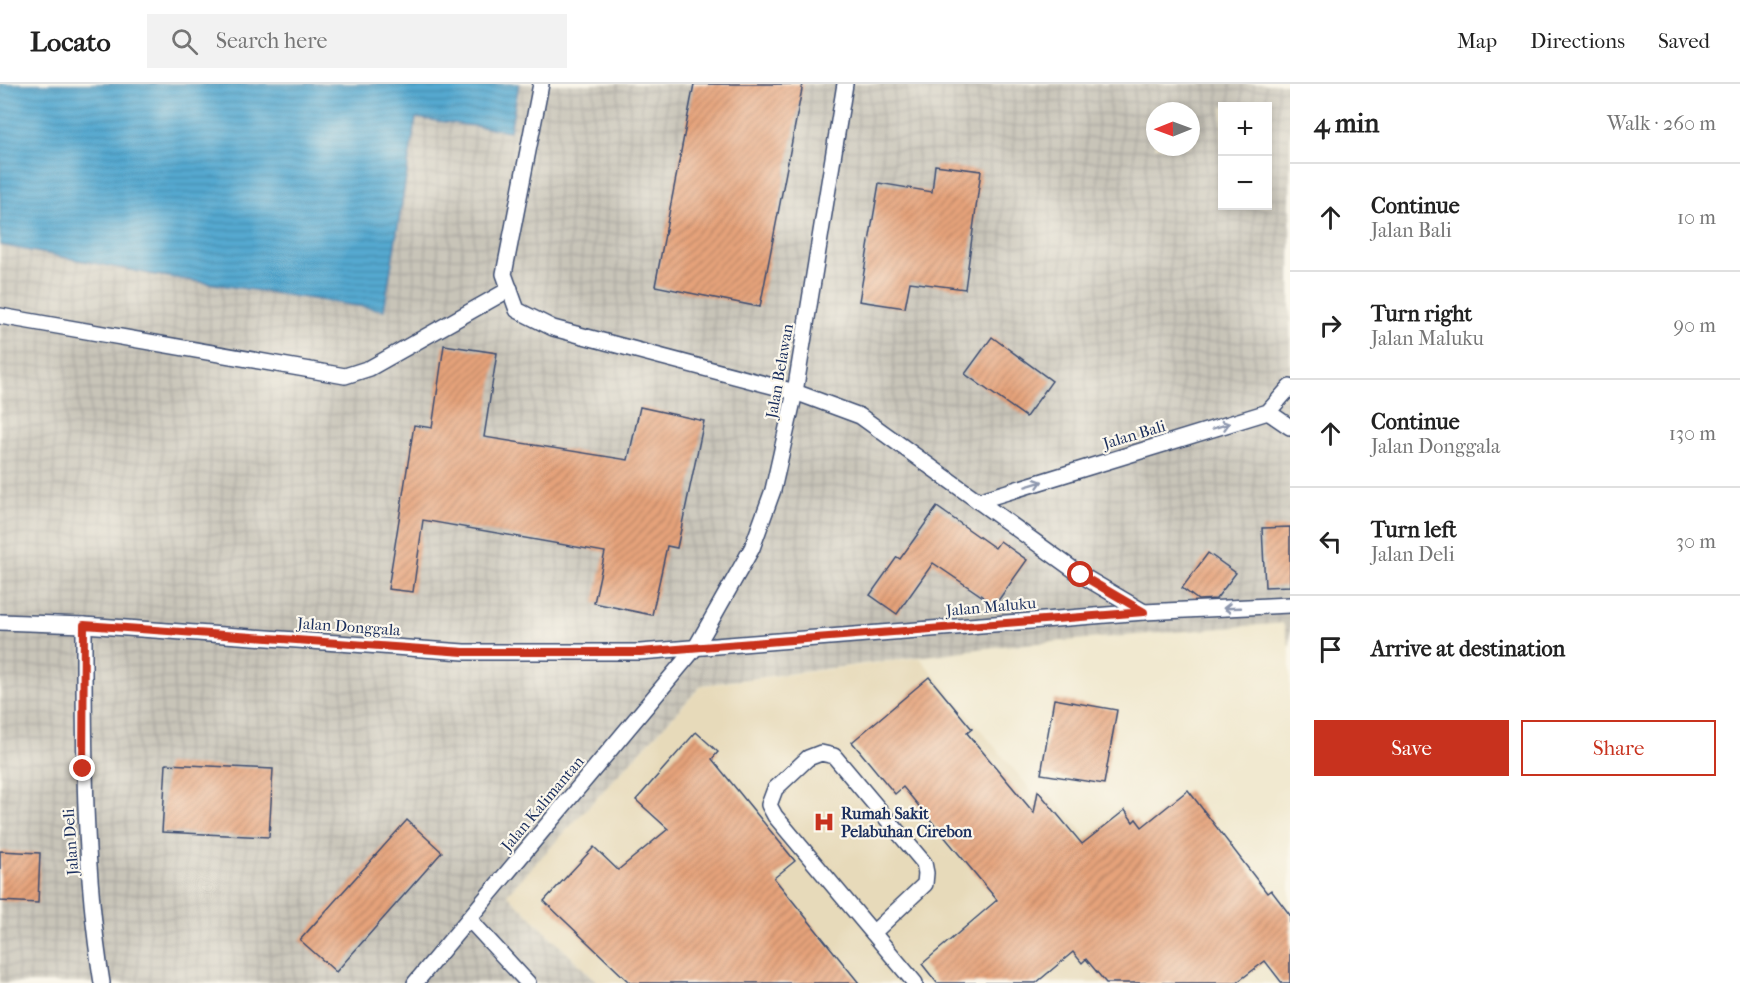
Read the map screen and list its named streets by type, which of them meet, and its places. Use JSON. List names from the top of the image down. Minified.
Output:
{"streets":{"lane":["Jalan Belawan","Jalan Bali","Jalan Maluku","Jalan Donggala","Jalan Kalimantan","Jalan Deli"]},"crossings":[["Jalan Belawan","Jalan Maluku"],["Jalan Belawan","Jalan Donggala"],["Jalan Belawan","Jalan Kalimantan"],["Jalan Maluku","Jalan Donggala"],["Jalan Maluku","Jalan Kalimantan"],["Jalan Donggala","Jalan Kalimantan"],["Jalan Donggala","Jalan Deli"]],"one_way":["Jalan Bali"],"places":{"hospital":["Rumah Sakit Pelabuhan Cirebon"]},"north":"left","page":{"header":"Locato","search":"Search here","nav":["Map","Directions","Saved"],"heading":["4 min","Walk · 260 m"],"map_buttons":["+","−"],"list":[["Continue","Jalan Bali","10 m"],["Turn right","Jalan Maluku","90 m"],["Continue","Jalan Donggala","130 m"],["Turn left","Jalan Deli","30 m"],"Arrive at destination"],"buttons":["Save","Share"]}}
